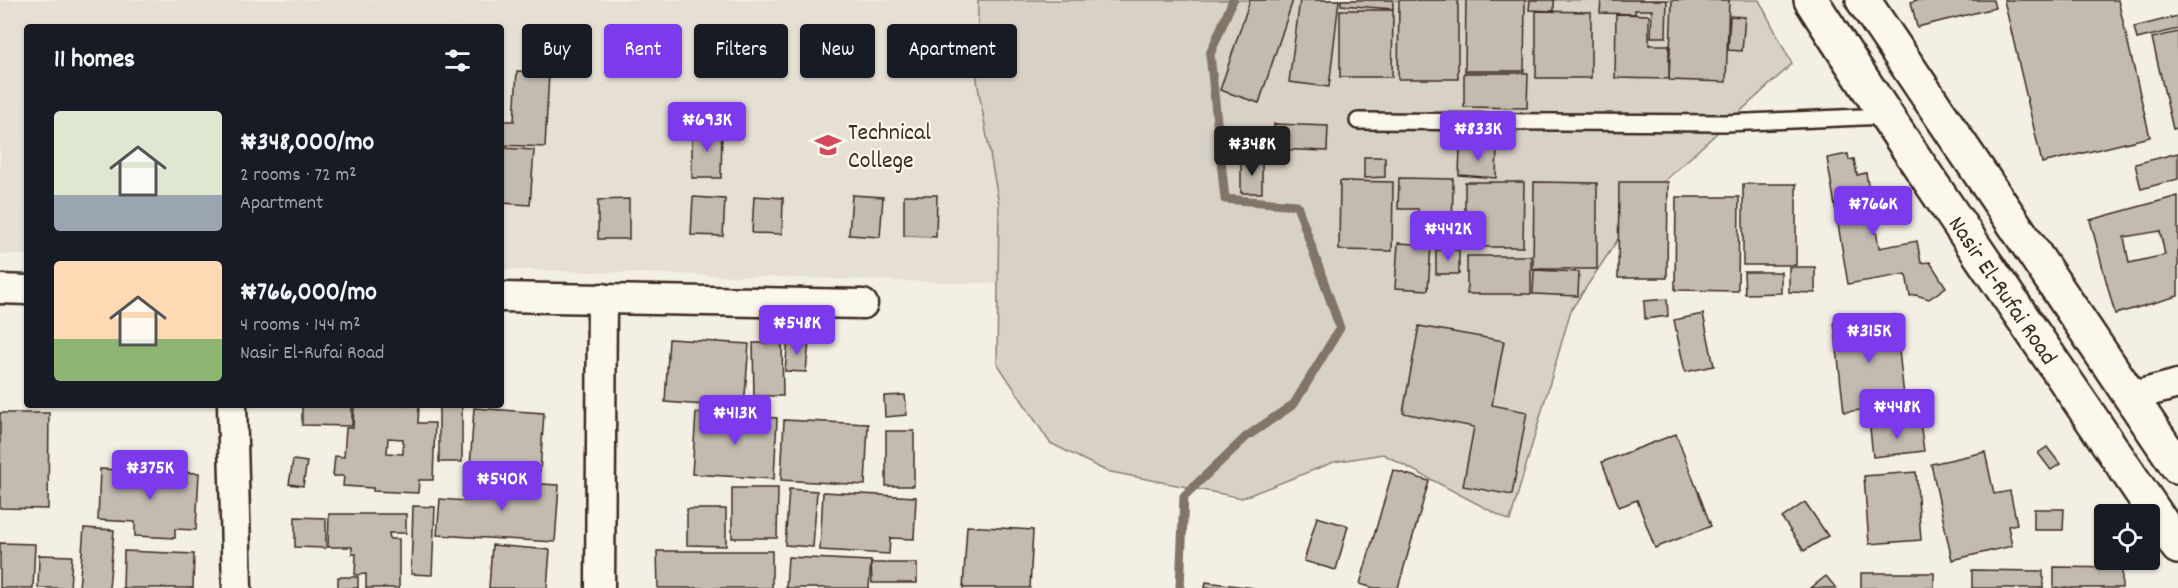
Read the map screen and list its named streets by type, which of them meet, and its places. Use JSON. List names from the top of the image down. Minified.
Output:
{"streets":{"main road":["Nasir El-Rufai Road"]},"places":{"school or university":["Technical College"]},"page":{"chip":["Buy","Rent","Filters","New","Apartment"],"heading":"11 homes","list":[{"name":"₦348,000/mo","note":"2 rooms · 72 m² · Apartment"},{"name":"₦766,000/mo","note":"4 rooms · 144 m² · Nasir El-Rufai Road"}],"price":["₦693K","₦833K","₦348K","₦766K","₦442K","₦548K","₦315K","₦448K","₦413K","₦375K","₦540K"]}}
